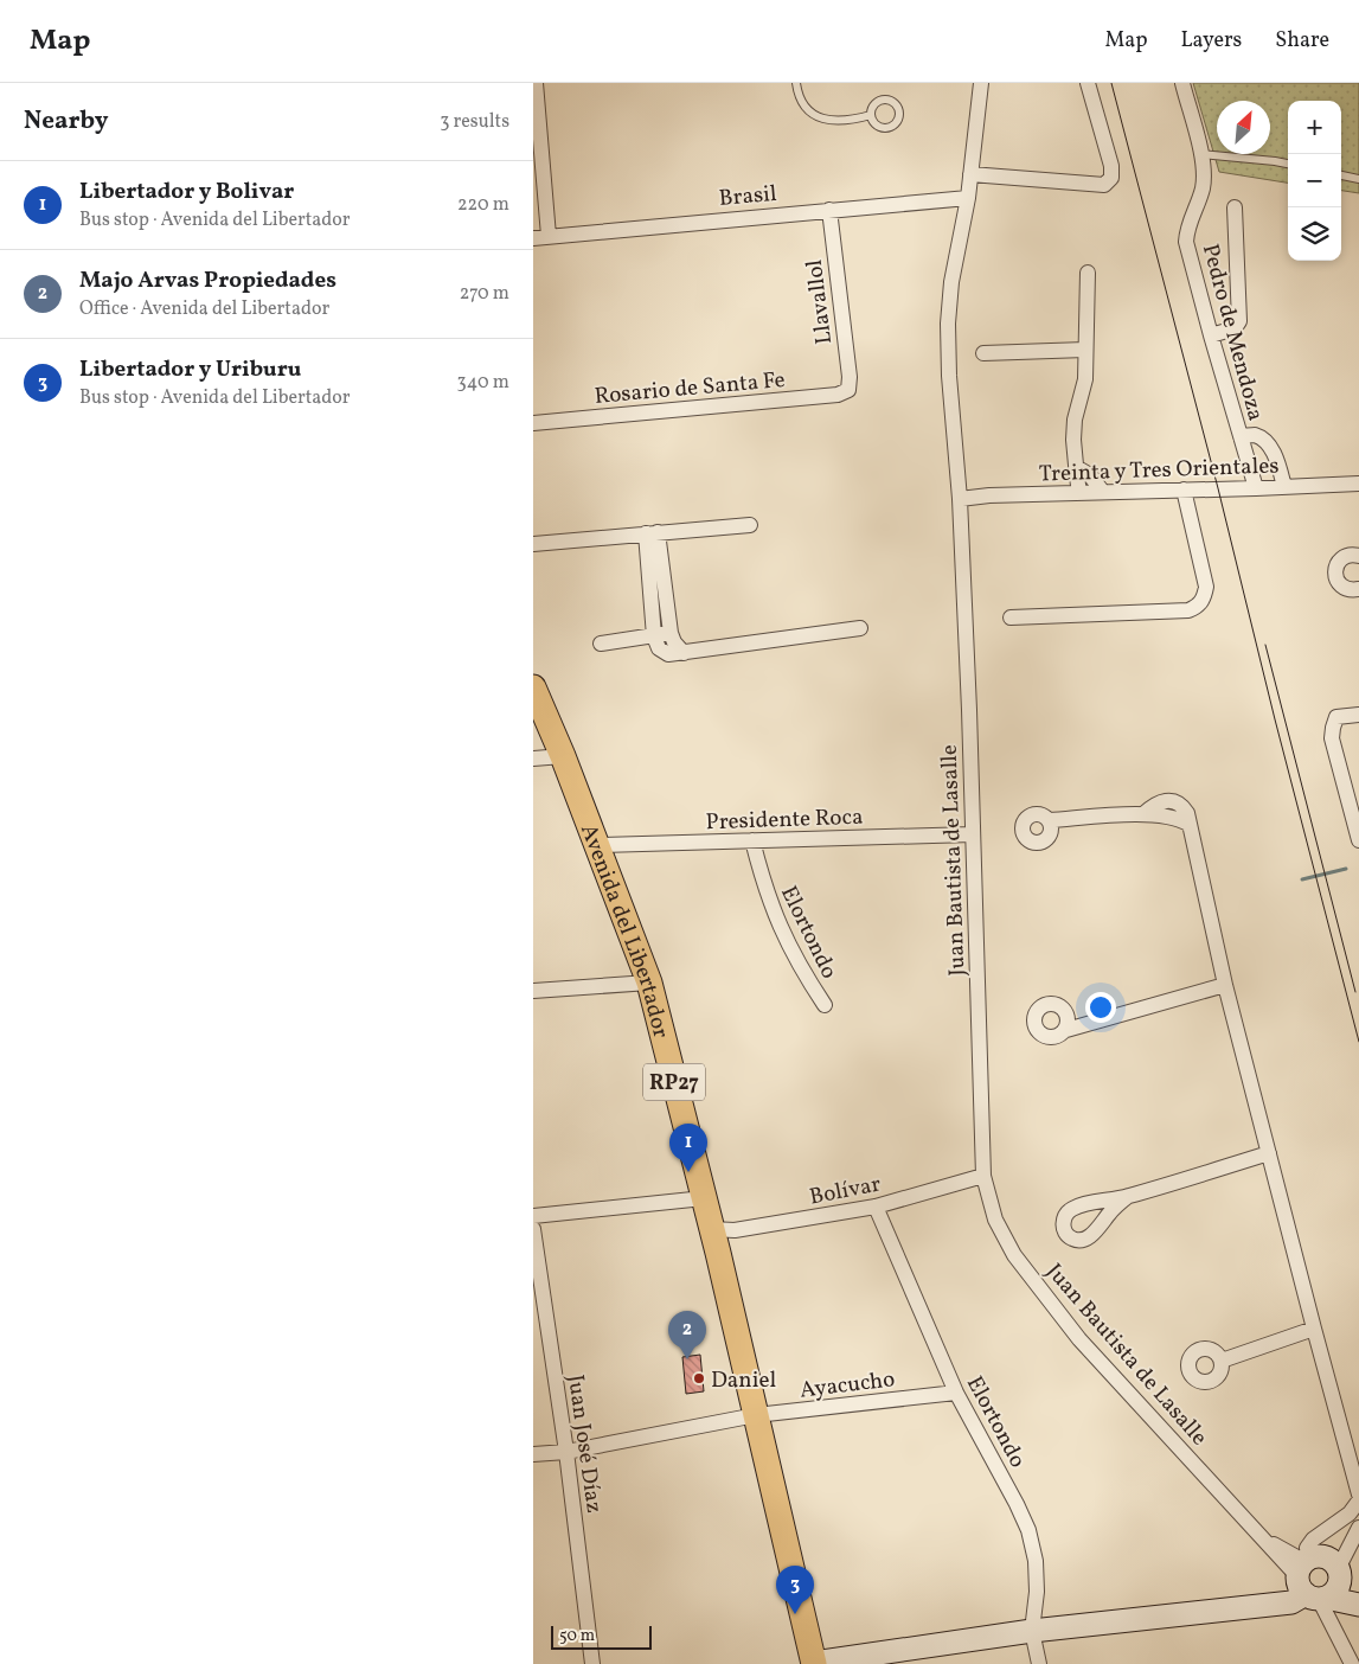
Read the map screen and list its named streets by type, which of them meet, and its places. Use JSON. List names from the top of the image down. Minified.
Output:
{"streets":{"main road":["Avenida del Libertador","RP27"],"street":["Brasil","Llavallol","Pedro de Mendoza","Rosario de Santa Fe","Treinta y Tres Orientales","Presidente Roca","Juan Bautista de Lasalle","Elortondo","Bolívar","Ayacucho","Juan José Díaz"]},"crossings":[["Brasil","Llavallol"],["Brasil","Juan Bautista de Lasalle"],["Llavallol","Rosario de Santa Fe"],["Pedro de Mendoza","Treinta y Tres Orientales"],["Treinta y Tres Orientales","Juan Bautista de Lasalle"],["Presidente Roca","Juan Bautista de Lasalle"],["Presidente Roca","Avenida del Libertador"],["Presidente Roca","Elortondo"],["Juan Bautista de Lasalle","Bolívar"],["Avenida del Libertador","Bolívar"],["Avenida del Libertador","Ayacucho"],["Elortondo","Bolívar"],["Elortondo","Ayacucho"],["Ayacucho","Juan José Díaz"]],"places":["Daniel"],"scale_bar":"50 m","north":"top right","page":{"header":"Map","nav":["Map","Layers","Share"],"heading":["Nearby","3 results"],"map_buttons":["+","−"],"list":[{"mark":"1","name":"Libertador y Bolivar","note":"Bus stop · Avenida del Libertador","value":"220 m"},{"mark":"2","name":"Majo Arvas Propiedades","note":"Office · Avenida del Libertador","value":"270 m"},{"mark":"3","name":"Libertador y Uriburu","note":"Bus stop · Avenida del Libertador","value":"340 m"}],"pins":["1","2","3"],"scale":"50 m"}}
